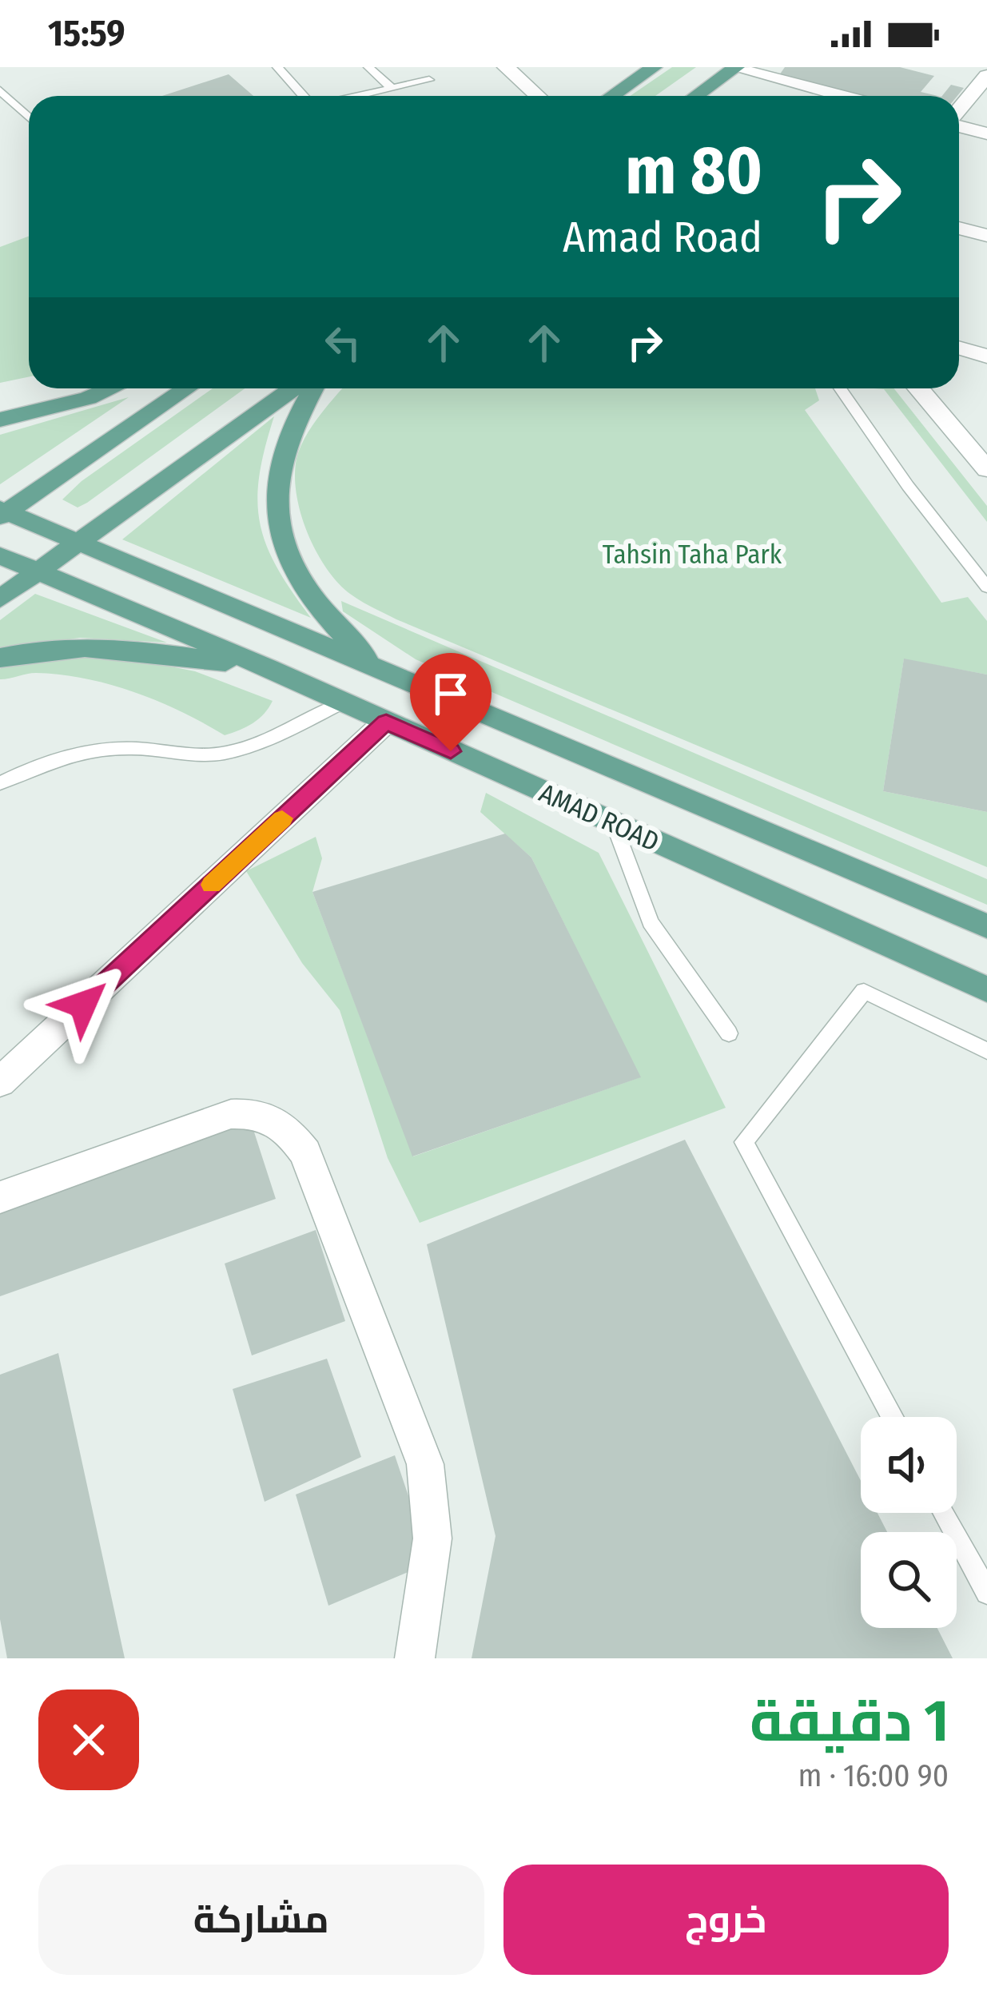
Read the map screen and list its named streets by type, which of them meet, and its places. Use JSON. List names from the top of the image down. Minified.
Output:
{"streets":{"main road":["AMAD ROAD"]},"parks":["Tahsin Taha Park"],"page":{"status":"15:59","turn":["80 m","Amad Road"],"heading":["1 دقيقة","90 m · 16:00"],"buttons":["خروج","مشاركة"]}}
